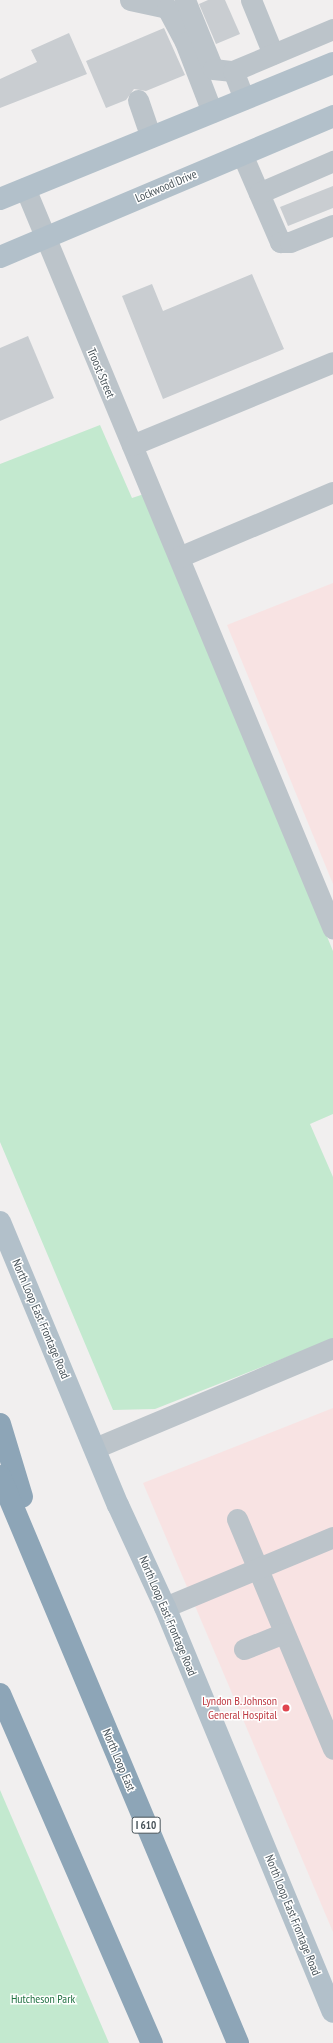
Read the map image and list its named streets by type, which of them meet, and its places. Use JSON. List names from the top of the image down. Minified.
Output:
{"streets":{"highway":["North Loop East","I 610"],"main road":["Lockwood Drive","North Loop East Frontage Road"],"street":["Troost Street"]},"crossings":[["Lockwood Drive","Troost Street"]],"parks":["Hutcheson Park"],"places":["Lyndon B. Johnson General Hospital"]}
